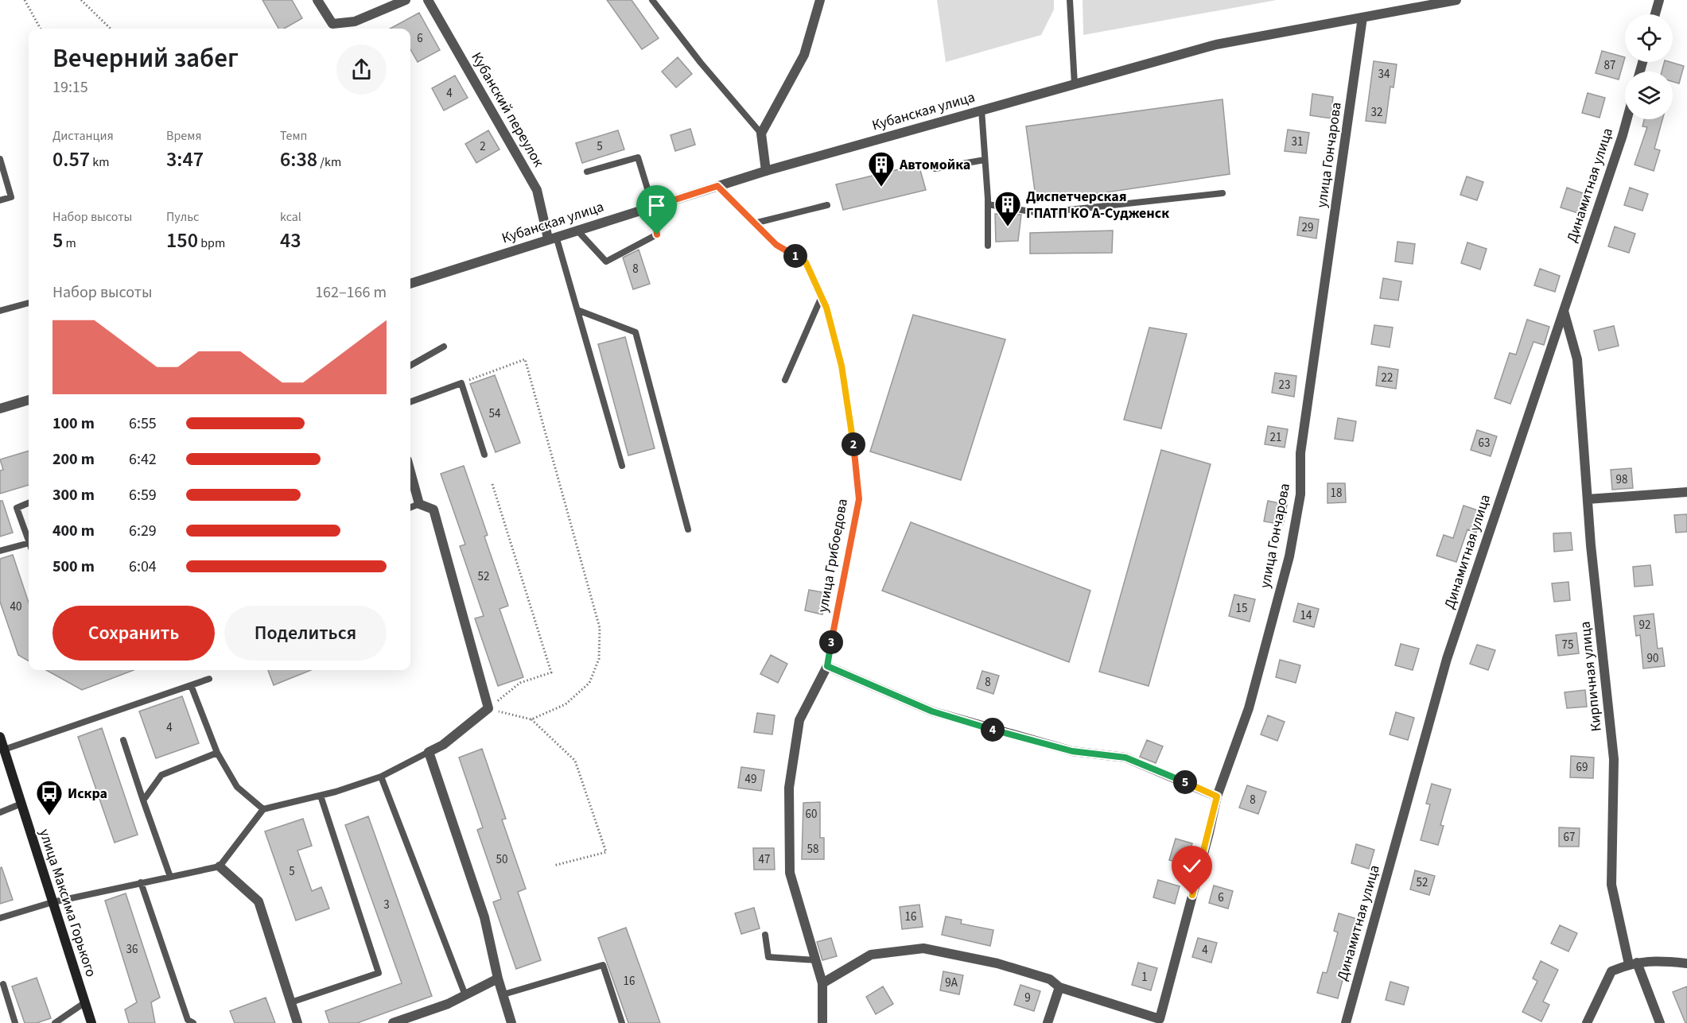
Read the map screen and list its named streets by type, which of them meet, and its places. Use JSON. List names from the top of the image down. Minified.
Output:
{"streets":{"main road":["улица Максима Горького"],"street":["Кубанский переулок","Кубанская улица","улица Гончарова","Динамитная улица","улица Грибоедова","Кирпичная улица"]},"crossings":[["Кубанский переулок","Кубанская улица"],["Кубанская улица","улица Гончарова"],["Кубанская улица","улица Грибоедова"],["Динамитная улица","Кирпичная улица"]],"places":{"building":["Автомойка","Диспетчерская ГПАТП КО А-Судженск"],"bus stop":["Искра"]},"house_numbers":["6","87","34","4","32","31","2","5","29","8","22","23","54","21","63","98","18","52","40","15","14","92","75","90","8","4","69","49","8","60","67","58","50","47","5","52","6","3","16","36","4","1","16","9А","9"],"page":{"heading":["Вечерний забег","19:15"],"stats":[["Дистанция","0.57 km"],["Время","3:47"],["Темп","6:38 /km"],["Набор высоты","5 m"],["Пульс","150 bpm"],["kcal","43"]],"pins":["1","2","3","4","5"],"chart":["Набор высоты","162–166 m"],"list":[{"name":"100 m","note":"6:55"},{"name":"200 m","note":"6:42"},{"name":"300 m","note":"6:59"},{"name":"400 m","note":"6:29"},{"name":"500 m","note":"6:04"}],"buttons":["Сохранить","Поделиться"]}}
